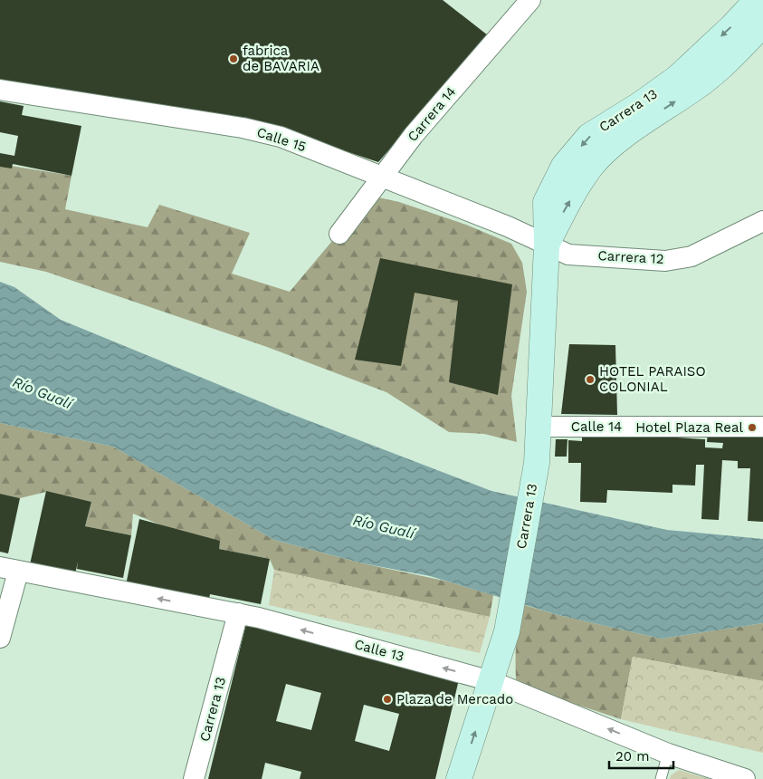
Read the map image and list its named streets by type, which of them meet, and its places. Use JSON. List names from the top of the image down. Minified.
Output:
{"streets":{"street":["Carrera 13","Carrera 14","Calle 15","Carrera 12","Calle 14","Calle 13"]},"crossings":[["Carrera 13","Calle 15"],["Carrera 13","Carrera 12"],["Carrera 13","Calle 14"],["Carrera 13","Calle 13"],["Carrera 14","Calle 15"],["Calle 15","Carrera 12"]],"one_way":["Calle 13"],"water":["Río Gualí"],"places":["fabrica de BAVARIA","HOTEL PARAISO COLONIAL","Hotel Plaza Real","Plaza de Mercado"],"scale_bar":"20 m"}
